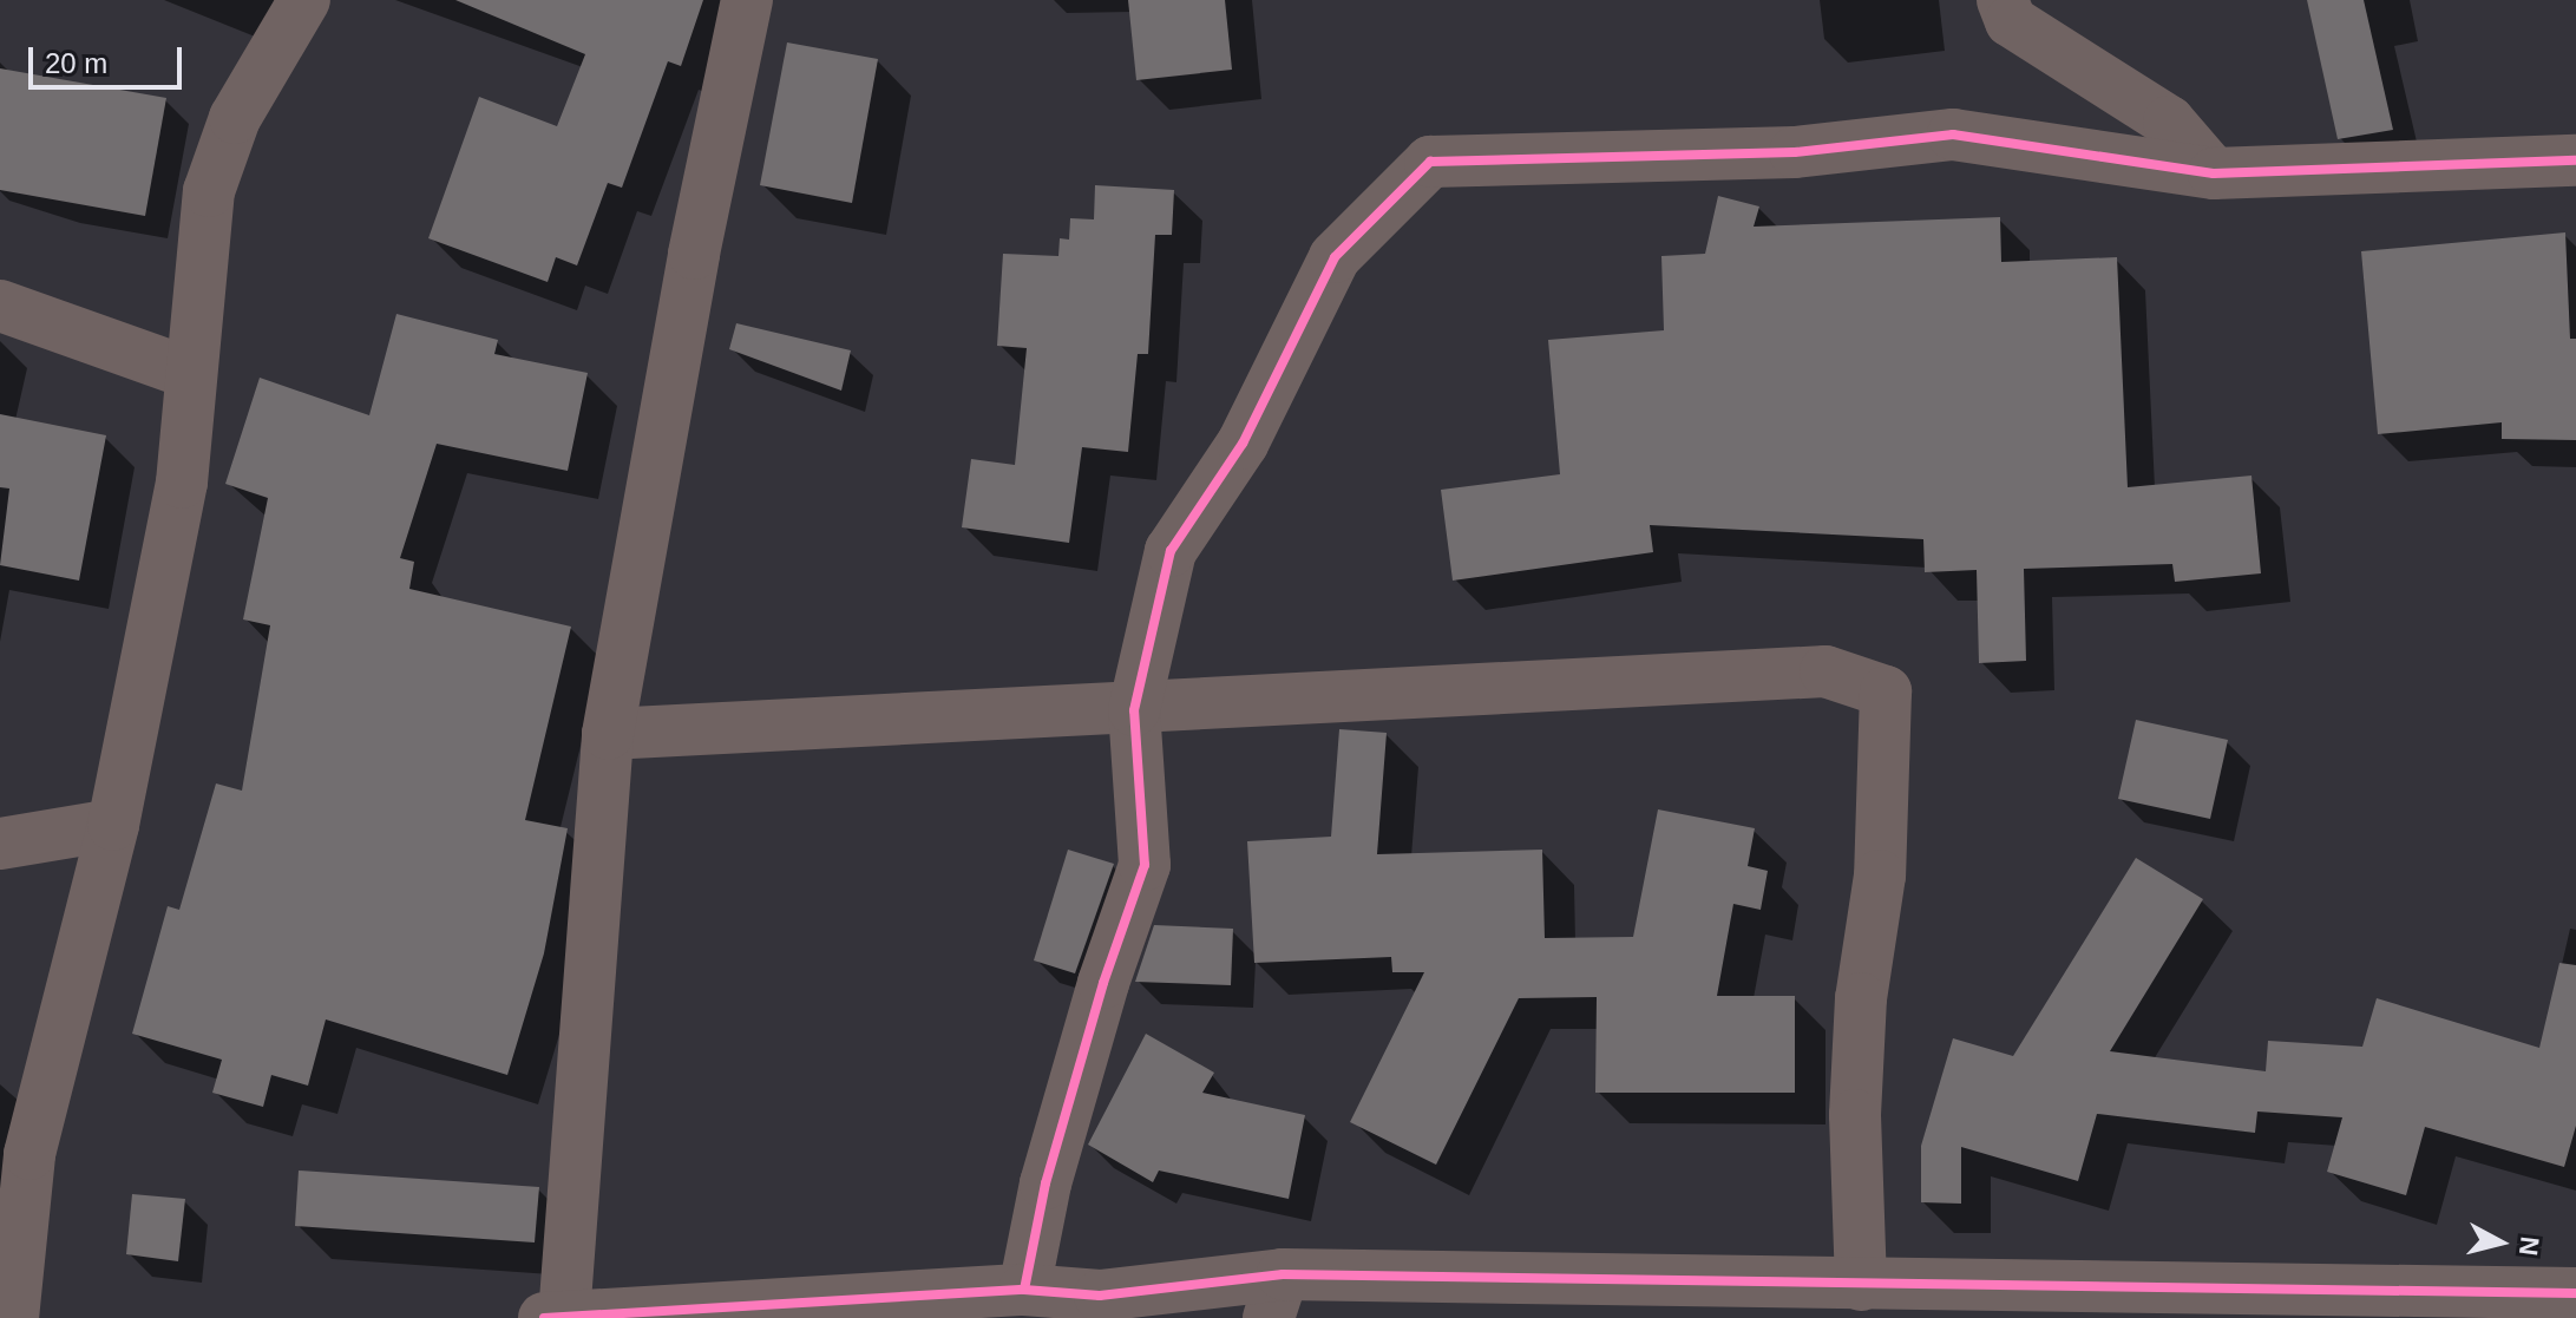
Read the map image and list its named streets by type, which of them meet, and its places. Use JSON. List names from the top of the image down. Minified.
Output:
{"scale_bar":"20 m","north":"right"}
